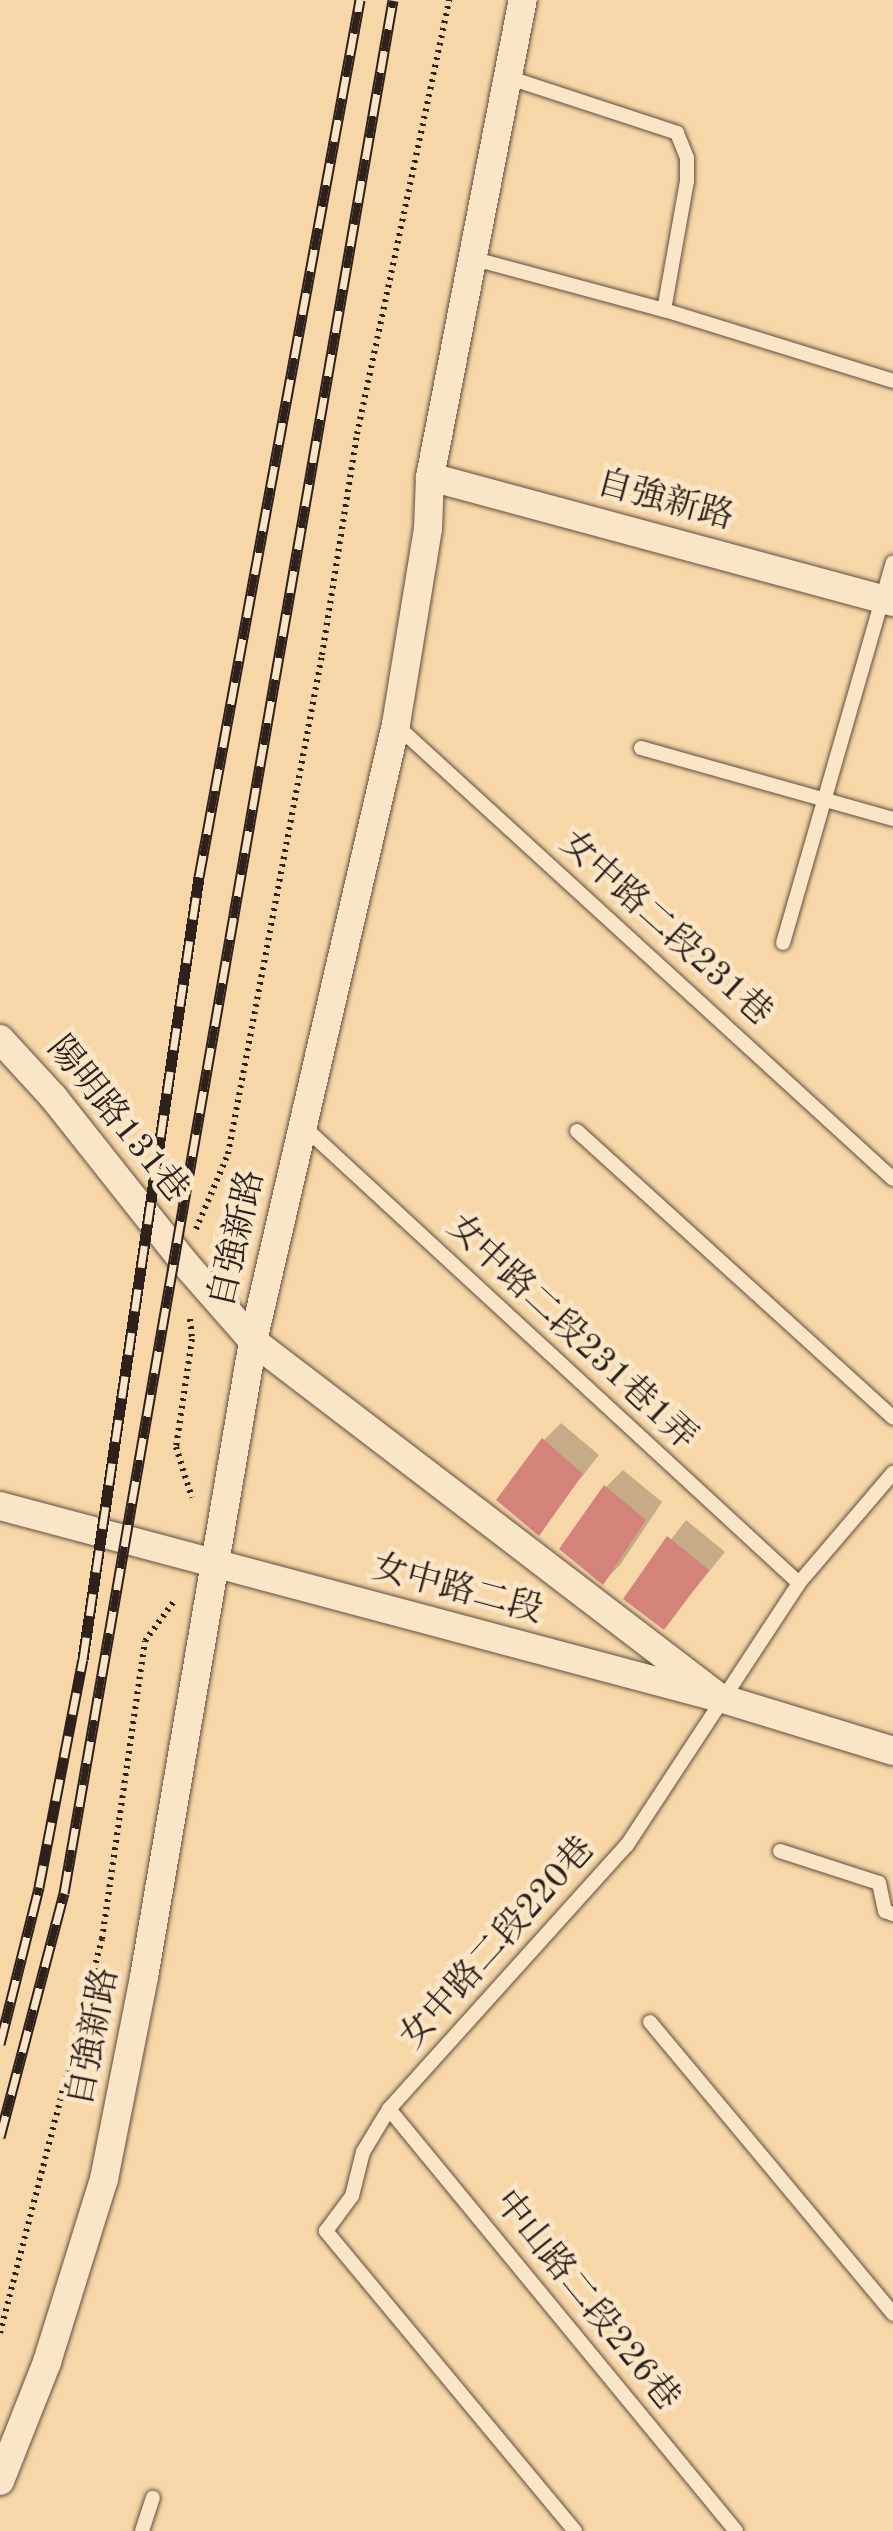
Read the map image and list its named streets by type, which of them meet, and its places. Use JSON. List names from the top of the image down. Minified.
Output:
{"streets":{"street":["自強新路","陽明路131巷","女中路二段"],"lane":["女中路二段231巷","女中路二段231巷1弄","女中路二段220巷","中山路二段226巷"]},"crossings":[["自強新路","女中路二段231巷"],["自強新路","陽明路131巷"],["自強新路","女中路二段231巷1弄"],["自強新路","女中路二段"],["陽明路131巷","女中路二段"],["陽明路131巷","女中路二段220巷"],["女中路二段","女中路二段220巷"],["女中路二段220巷","中山路二段226巷"]]}
